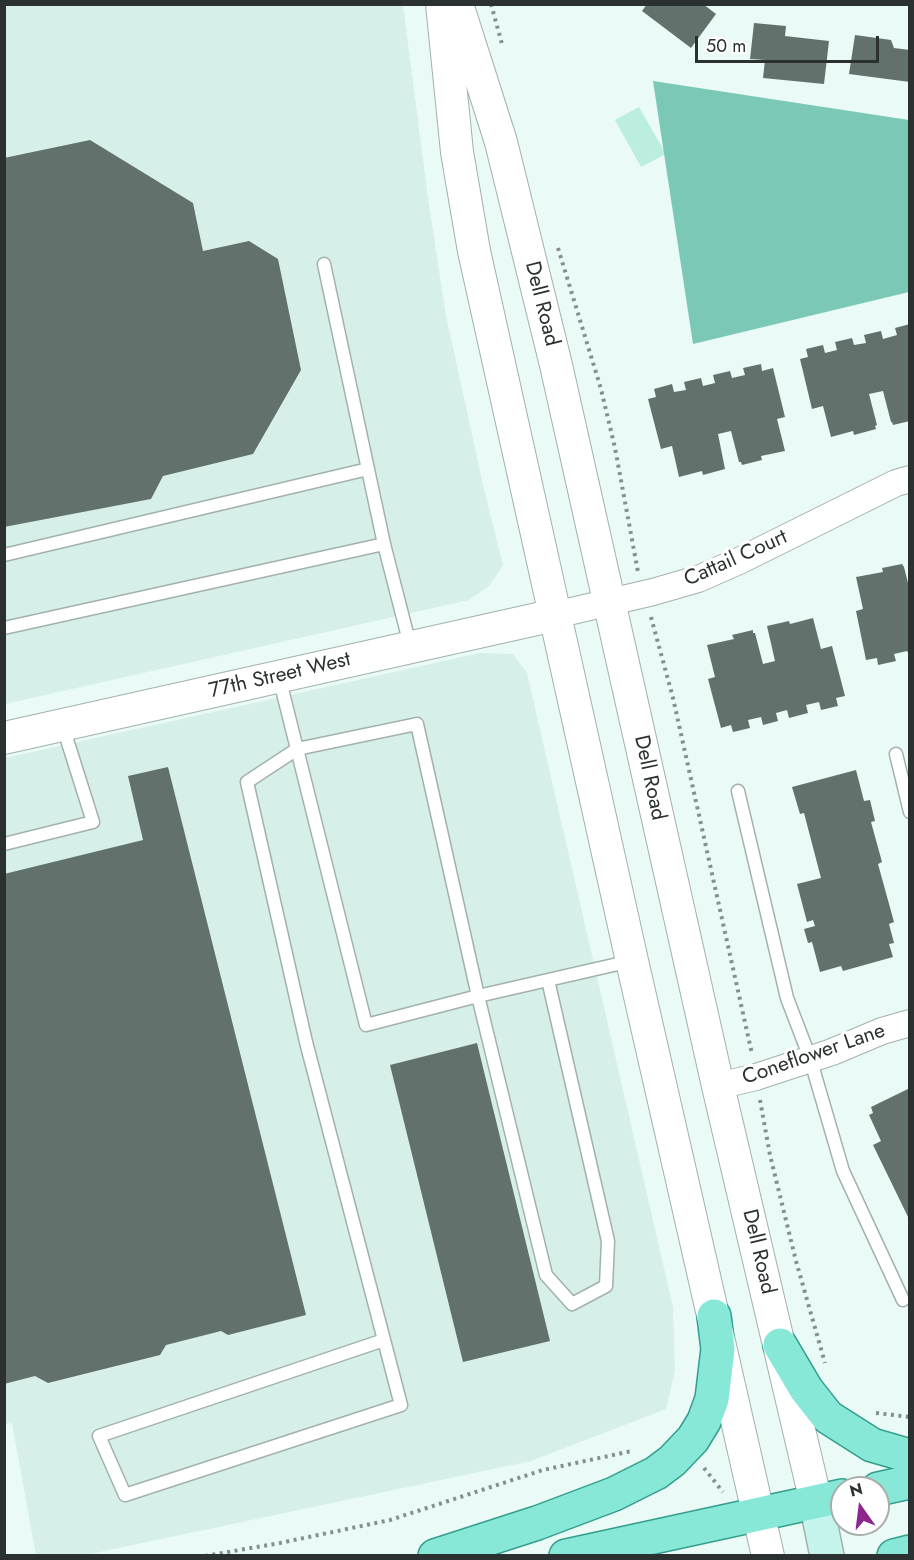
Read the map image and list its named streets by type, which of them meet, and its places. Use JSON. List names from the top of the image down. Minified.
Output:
{"streets":{"main road":["Dell Road"],"street":["Cattail Court","77th Street West","Coneflower Lane"]},"crossings":[["Dell Road","Cattail Court"],["Dell Road","Coneflower Lane"],["Cattail Court","77th Street West"]],"scale_bar":"50 m","north":"top"}
